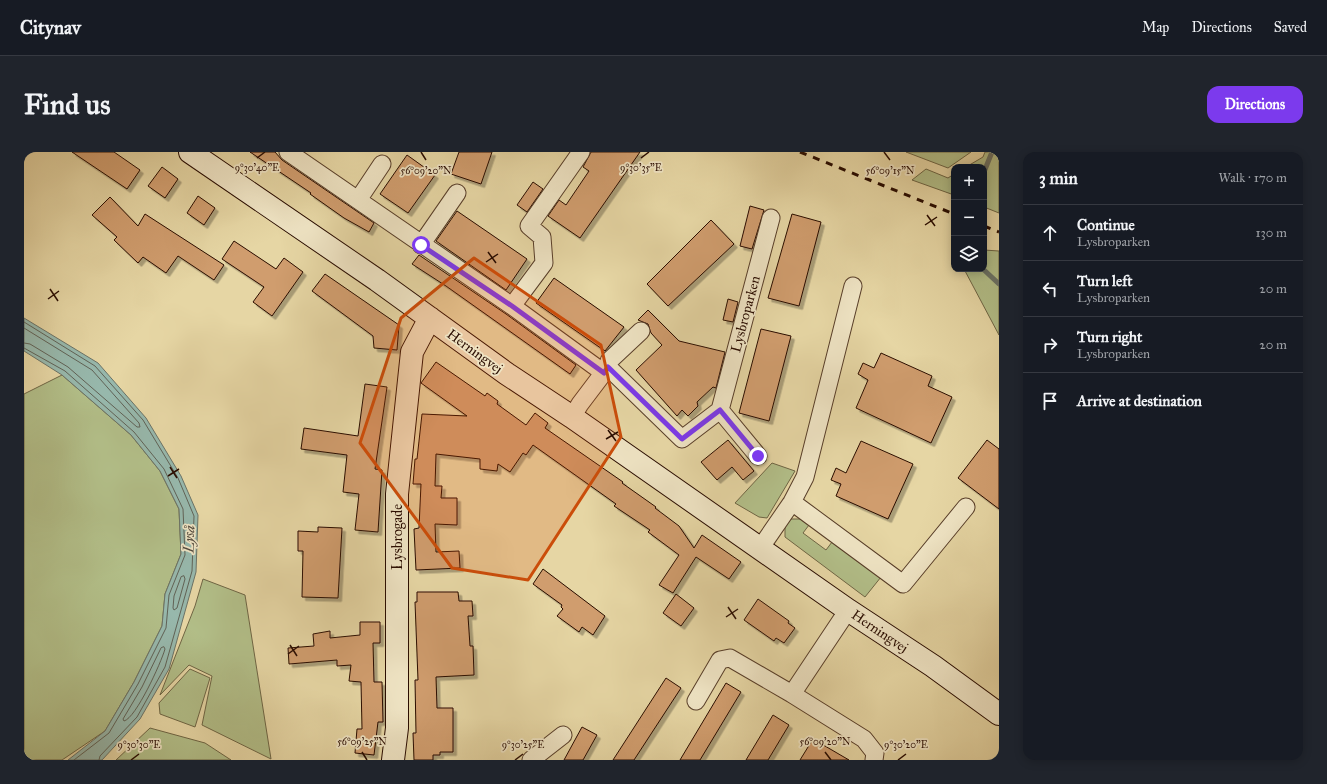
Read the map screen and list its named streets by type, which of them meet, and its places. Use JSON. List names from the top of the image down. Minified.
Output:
{"streets":{"street":["Lysbroparken","Herningvej","Lysbrogade"]},"crossings":[["Herningvej","Lysbrogade"]],"water":["Lyså"],"page":{"header":"Citynav","nav":["Map","Directions","Saved"],"buttons":"Directions","title":"Find us","heading":["3 min","Walk · 170 m"],"map_buttons":["+","−"],"list":[["Continue","Lysbroparken","130 m"],["Turn left","Lysbroparken","20 m"],["Turn right","Lysbroparken","20 m"],"Arrive at destination"]},"coordinates":["9°30'40\"E","9°30'35\"E","56°09'20\"N","56°09'15\"N","56°09'25\"N","9°30'30\"E","9°30'25\"E","9°30'20\"E"]}
